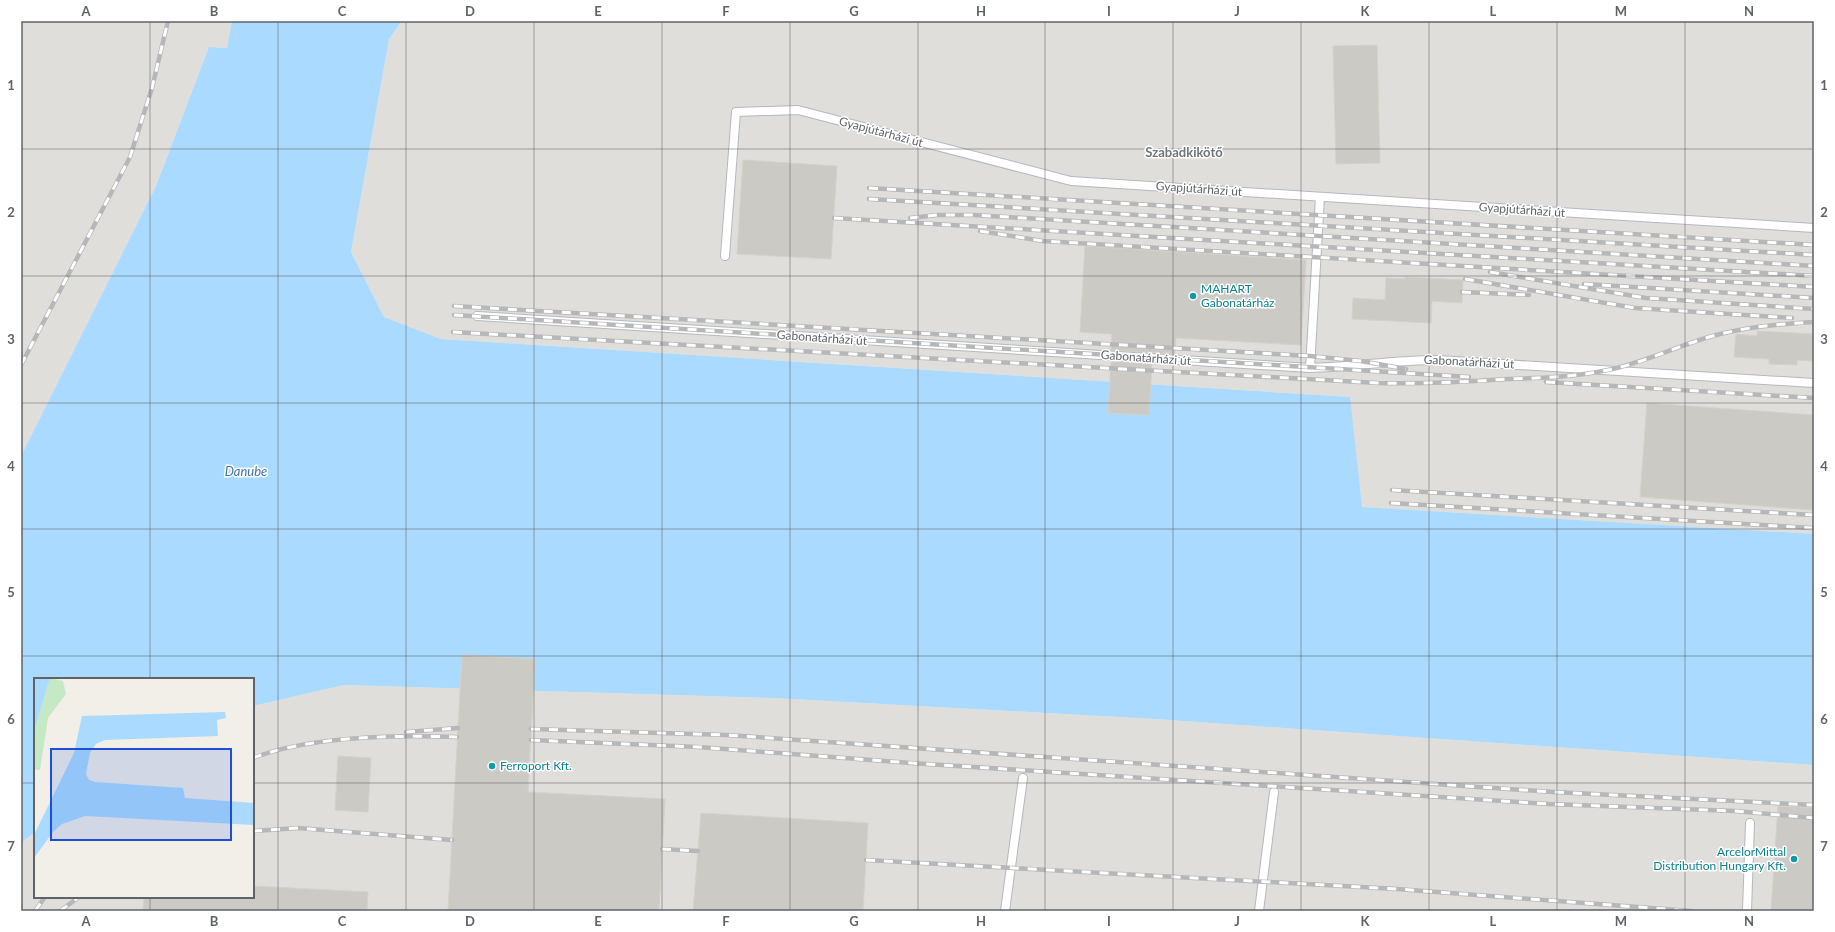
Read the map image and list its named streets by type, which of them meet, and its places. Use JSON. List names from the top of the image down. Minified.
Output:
{"streets":{"lane":["Gyapjútárházi út","Gabonatárházi út"]},"districts":["Szabadkikötő"],"water":["Danube"],"places":["MAHART Gabonatárház","Ferroport Kft.","ArcelorMittal Distribution Hungary Kft."],"grid":{"columns":["A","B","C","D","E","F","G","H","I","J","K","L","M","N"],"rows":["1","2","3","4","5","6","7"]}}
